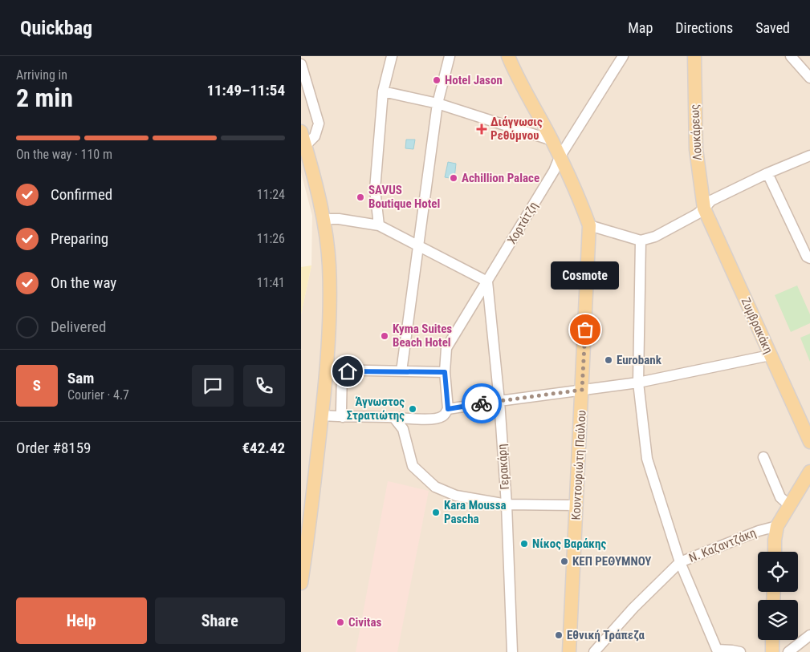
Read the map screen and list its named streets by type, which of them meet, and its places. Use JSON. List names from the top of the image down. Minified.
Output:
{"streets":{"main road":["Λουκάρεως","Ζυμβρακάκη","Κουντουριώτη Παύλου"],"street":["Χορτάτζη","Γερακάρη","Ν. Καζαντζάκη"]},"crossings":[["Λουκάρεως","Ζυμβρακάκη"],["Χορτάτζη","Κουντουριώτη Παύλου"],["Χορτάτζη","Γερακάρη"]],"places":{"other":["Hotel Jason","Achillion Palace","SAVUS Boutique Hotel","Cosmote","Kyma Suites Beach Hotel","Eurobank","Άγνωστος Στρατιώτης","Kara Moussa Pascha","Νίκος Βαράκης","ΚΕΠ ΡΕΘΥΜΝΟΥ","Civitas","Εθνική Τράπεζα"],"health":["Διάγνωσις Ρεθύμνου"]},"page":{"header":"Quickbag","nav":["Map","Directions","Saved"],"heading":["2 min","Arriving in","11:49–11:54"],"panel":["Sam","Courier · 4.7","Order #8159","€42.42"],"bar":"On the way · 110 m","list":[["Confirmed","11:24"],["Preparing","11:26"],["On the way","11:41"],"Delivered"],"bubble":"Cosmote","round":"S","buttons":["Help","Share"]}}
